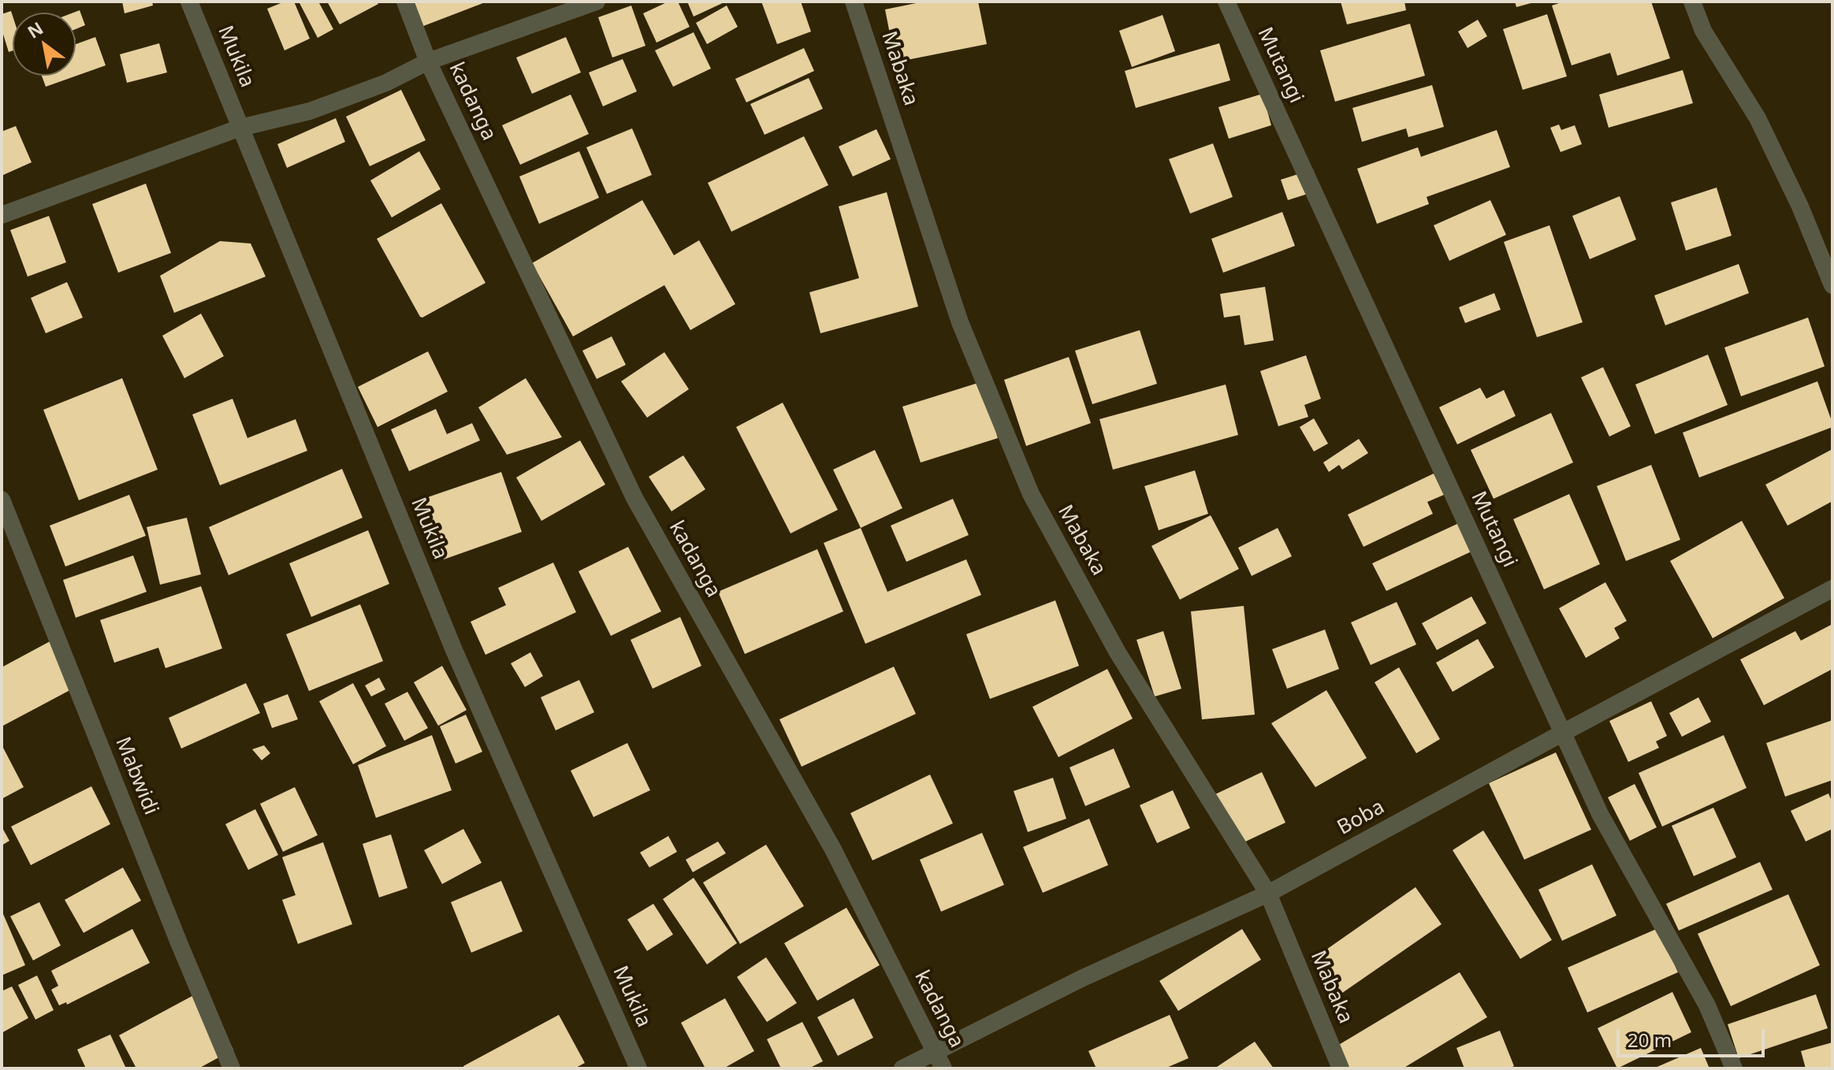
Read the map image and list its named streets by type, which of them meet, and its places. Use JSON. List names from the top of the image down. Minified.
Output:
{"streets":{"street":["Mukila","Mutangi","Mabaka","kadanga","Mabwidi","Boba"]},"crossings":[["Mutangi","Boba"],["Mabaka","Boba"],["kadanga","Boba"]],"scale_bar":"20 m","north":"top left"}
